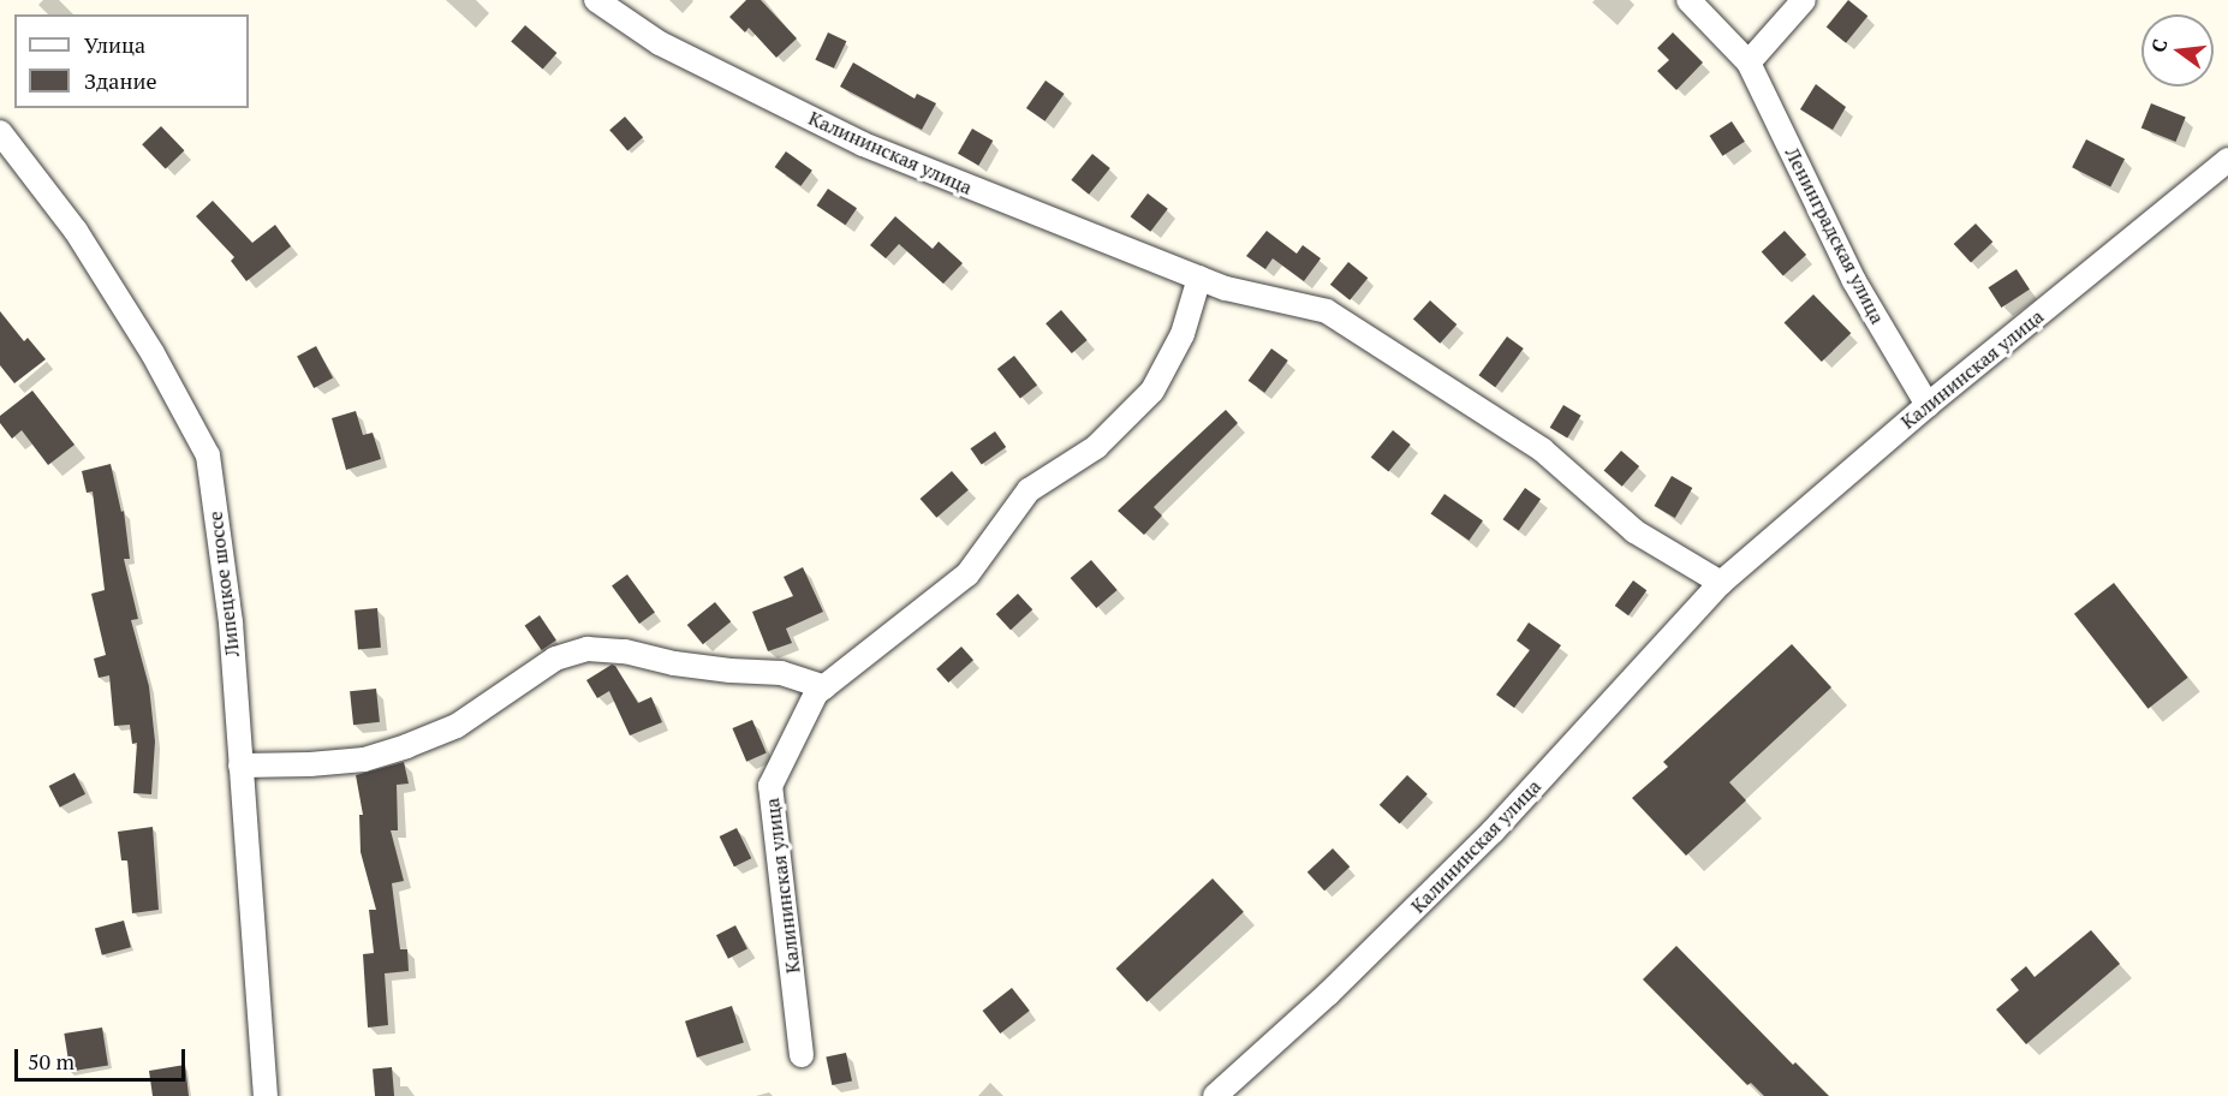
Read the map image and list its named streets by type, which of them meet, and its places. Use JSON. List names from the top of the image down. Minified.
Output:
{"streets":{"street":["Калининская улица","Ленинградская улица","Липецкое шоссе"]},"crossings":[["Калининская улица","Ленинградская улица"]],"legend":["Улица","Здание"],"scale_bar":"50 m","north":"left"}
